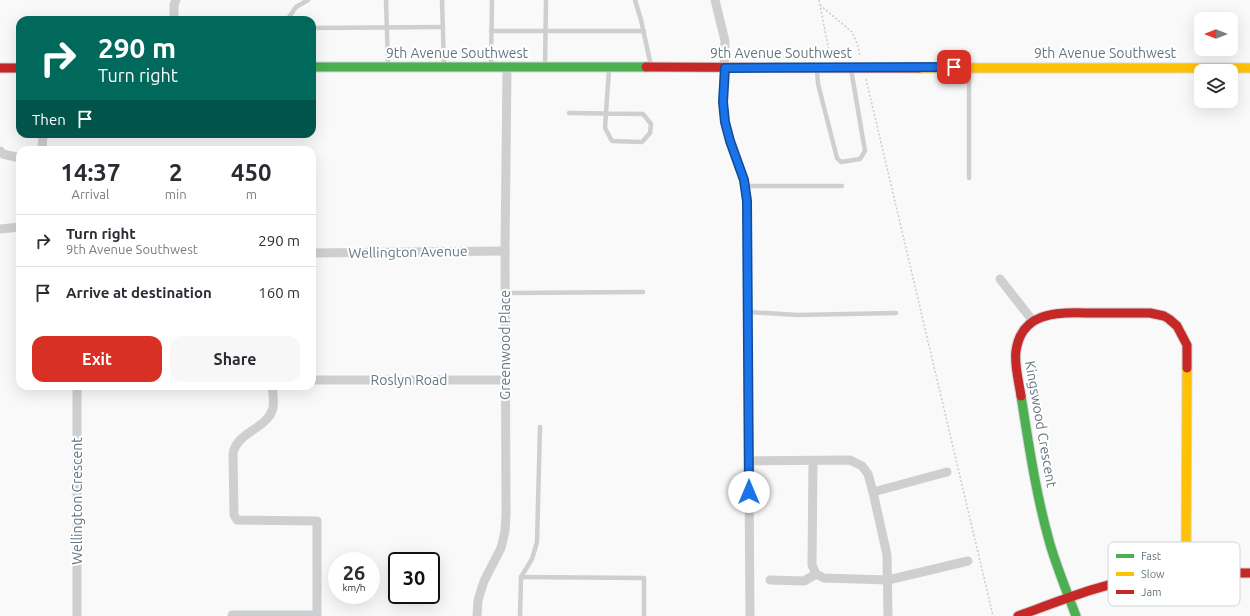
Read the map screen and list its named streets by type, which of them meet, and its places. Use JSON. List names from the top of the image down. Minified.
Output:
{"streets":{"street":["9th Avenue Southwest","Wellington Avenue","Greenwood Place","Roslyn Road","Kingswood Crescent","Wellington Crescent"]},"crossings":[["9th Avenue Southwest","Greenwood Place"],["Wellington Avenue","Greenwood Place"],["Greenwood Place","Roslyn Road"]],"legend":["Fast","Slow","Jam"],"north":"left","page":{"turn":["290 m","Turn right"],"then":"Then","eta":["14:37","Arrival","2","min","450","m"],"list":[{"name":"Turn right","note":"9th Avenue Southwest","value":"290 m"},{"name":"Arrive at destination","value":"160 m"}],"buttons":["Exit","Share"],"speed":"26 km/h","limit":"30"}}
